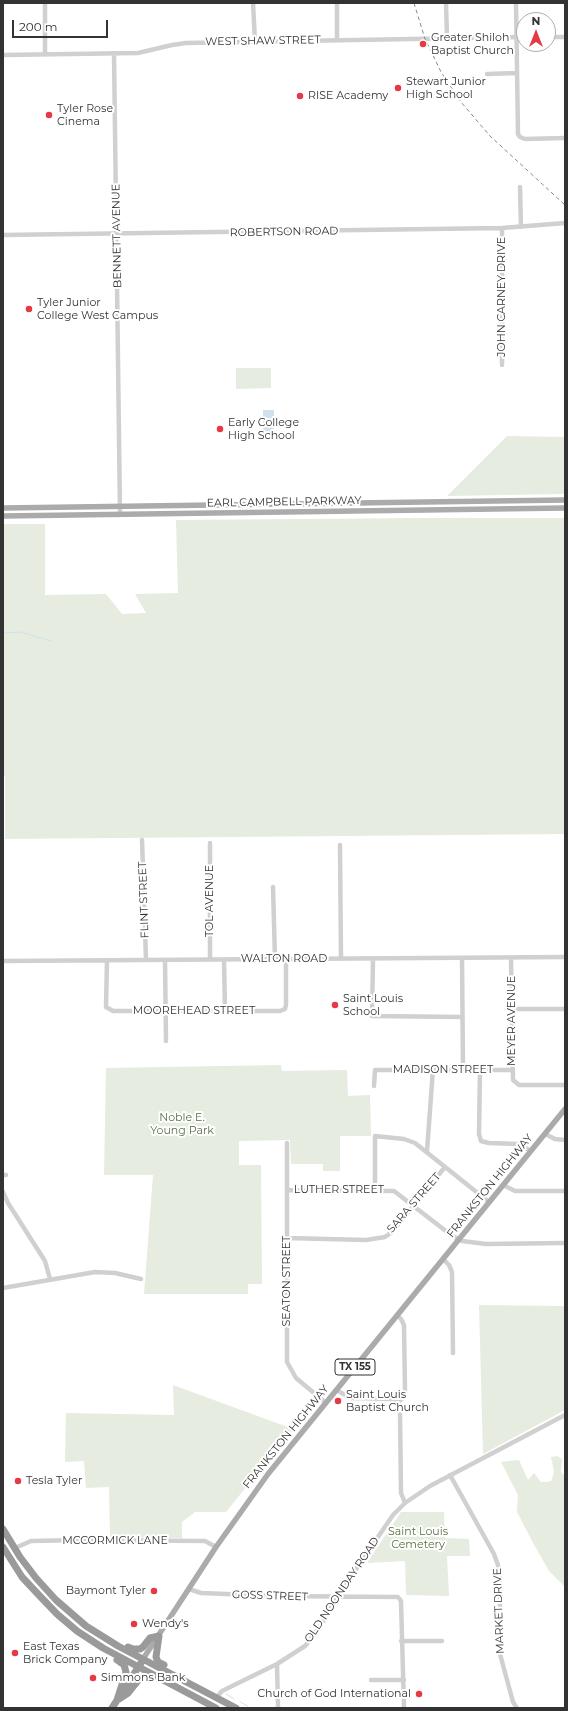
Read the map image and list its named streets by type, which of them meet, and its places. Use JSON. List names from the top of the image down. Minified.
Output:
{"streets":{"highway":["TX 155"],"main road":["EARL CAMPBELL PARKWAY","FRANKSTON HIGHWAY"],"street":["WEST SHAW STREET","ROBERTSON ROAD","BENNETT AVENUE","JOHN CARNEY DRIVE","FLINT STREET","TOL AVENUE","WALTON ROAD","MOOREHEAD STREET","MEYER AVENUE","MADISON STREET","LUTHER STREET","SARA STREET","SEATON STREET","MCCORMICK LANE","OLD NOONDAY ROAD","GOSS STREET","MARKET DRIVE"]},"crossings":[["WEST SHAW STREET","BENNETT AVENUE"],["ROBERTSON ROAD","BENNETT AVENUE"],["ROBERTSON ROAD","JOHN CARNEY DRIVE"],["BENNETT AVENUE","EARL CAMPBELL PARKWAY"],["FLINT STREET","WALTON ROAD"],["TOL AVENUE","WALTON ROAD"],["WALTON ROAD","MOOREHEAD STREET"],["WALTON ROAD","MEYER AVENUE"],["MEYER AVENUE","MADISON STREET"],["FRANKSTON HIGHWAY","LUTHER STREET"],["FRANKSTON HIGHWAY","SEATON STREET"],["FRANKSTON HIGHWAY","TX 155"],["FRANKSTON HIGHWAY","MCCORMICK LANE"],["FRANKSTON HIGHWAY","GOSS STREET"],["LUTHER STREET","SARA STREET"],["LUTHER STREET","SEATON STREET"],["SARA STREET","SEATON STREET"],["OLD NOONDAY ROAD","GOSS STREET"],["OLD NOONDAY ROAD","MARKET DRIVE"]],"parks":["Noble E. Young Park","Saint Louis Cemetery"],"places":["Greater Shiloh Baptist Church","Stewart Junior High School","RISE Academy","Tyler Rose Cinema","Tyler Junior College West Campus","Early College High School","Saint Louis School","Saint Louis Baptist Church","Tesla Tyler","Baymont Tyler","Wendy's","East Texas Brick Company","Simmons Bank","Church of God International"],"scale_bar":"200 m","north":"top"}
